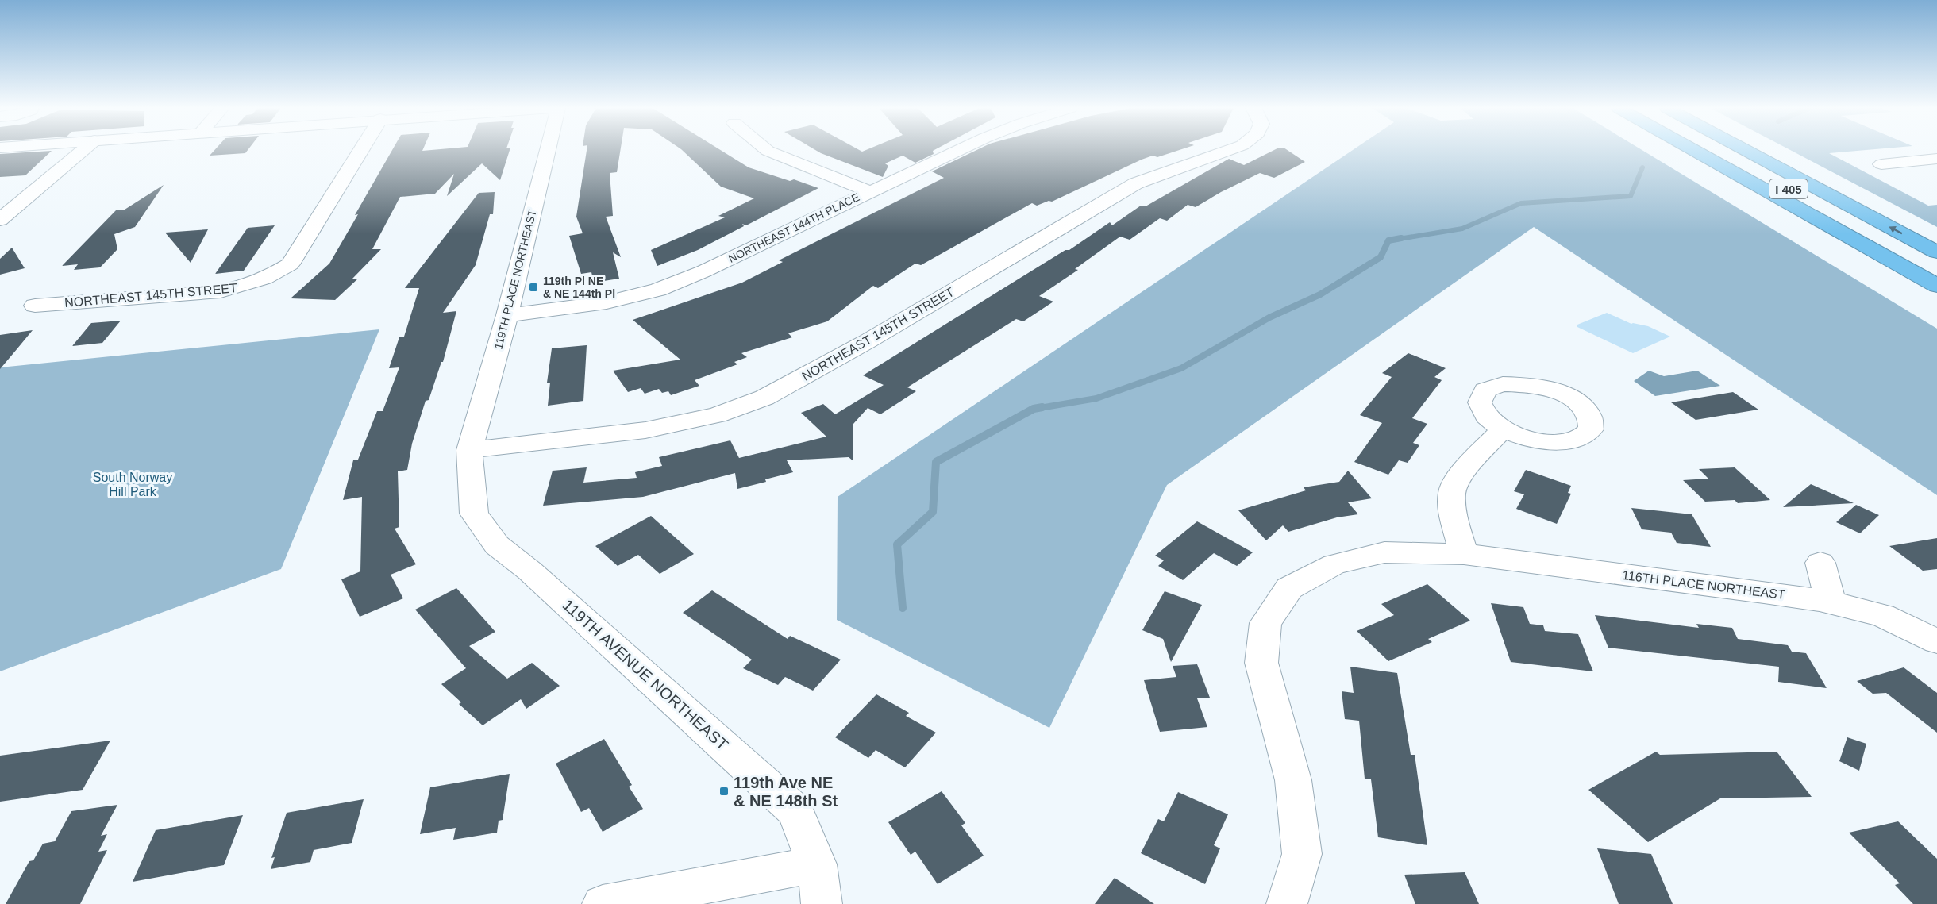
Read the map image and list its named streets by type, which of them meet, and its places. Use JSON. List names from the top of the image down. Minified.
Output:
{"streets":{"highway":["I 405"],"street":["NORTHEAST 144TH PLACE","119TH PLACE NORTHEAST","NORTHEAST 145TH STREET","116TH PLACE NORTHEAST","119TH AVENUE NORTHEAST"]},"crossings":[["NORTHEAST 144TH PLACE","119TH PLACE NORTHEAST"],["119TH PLACE NORTHEAST","NORTHEAST 145TH STREET"],["119TH PLACE NORTHEAST","119TH AVENUE NORTHEAST"],["NORTHEAST 145TH STREET","119TH AVENUE NORTHEAST"]],"parks":["South Norway Hill Park"],"places":{"transit":["119th Pl NE & NE 144th Pl","119th Ave NE & NE 148th St"]}}
